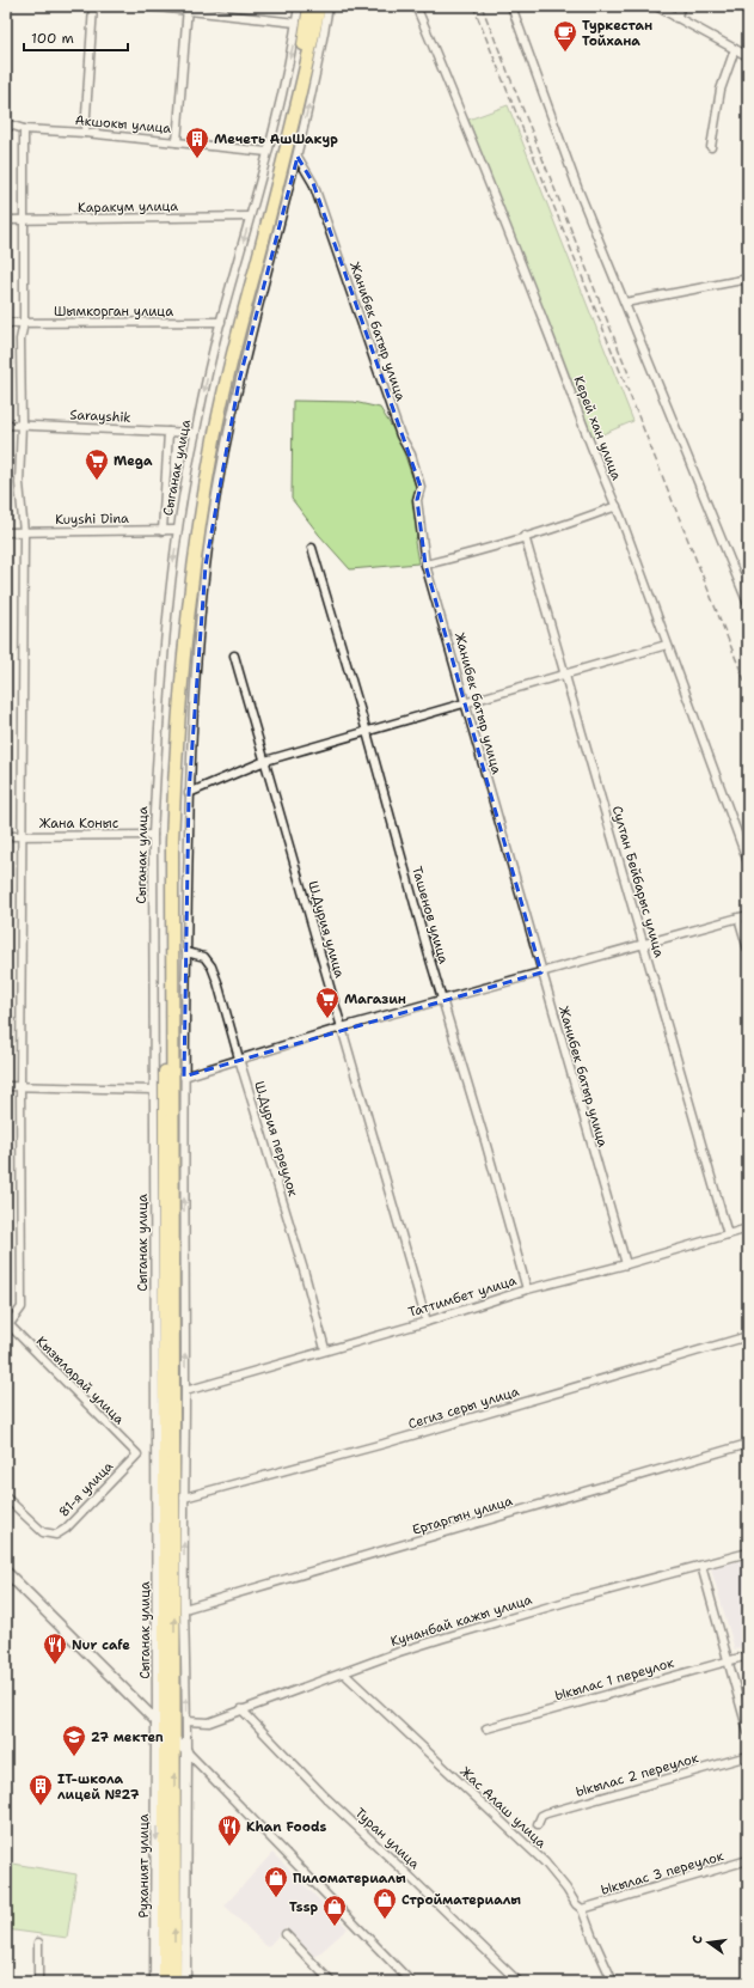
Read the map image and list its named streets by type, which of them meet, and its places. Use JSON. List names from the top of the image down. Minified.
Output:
{"streets":{"main road":["Руханият улица"],"street":["Акшокы улица","Каракум улица","Шымкорган улица","Жанибек батыр улица","Sarayshik","Керей хан улица","Сыганак улица","Kuyshi Dina","Жана Коныс","Султан Бейбарыс улица","Ташенов улица","Ш.Дурия улица","Ш.Дурия переулок","Таттимбет улица","Кызыларай улица","Сегиз серы улица","81-я улица","Ертаргын улица","Кунанбай кажы улица","Ыкылас 1 переулок","Ыкылас 2 переулок","Жас Алаш улица","Туран улица","Ыкылас 3 переулок"]},"crossings":[["Акшокы улица","Сыганак улица"],["Каракум улица","Сыганак улица"],["Шымкорган улица","Сыганак улица"],["Жанибек батыр улица","Таттимбет улица"],["Sarayshik","Сыганак улица"],["Сыганак улица","Kuyshi Dina"],["Сыганак улица","Жана Коныс"],["Сыганак улица","Руханият улица"],["Султан Бейбарыс улица","Таттимбет улица"],["Ташенов улица","Таттимбет улица"],["Ш.Дурия улица","Таттимбет улица"],["Ш.Дурия переулок","Таттимбет улица"],["Кызыларай улица","81-я улица"],["Кунанбай кажы улица","Жас Алаш улица"],["Кунанбай кажы улица","Туран улица"],["Жас Алаш улица","Ыкылас 3 переулок"]],"places":{"cafe":["Туркестан Тойхана"],"building":["Мечеть АшШакур","IT-школа лицей №27"],"supermarket":["Mega","Магазин"],"restaurant":["Nur cafe","Khan Foods"],"school or university":["27 мектеп"],"shop":["Пиломатериалы","Стройматериалы","Tssp"]},"scale_bar":"100 m","north":"left"}
